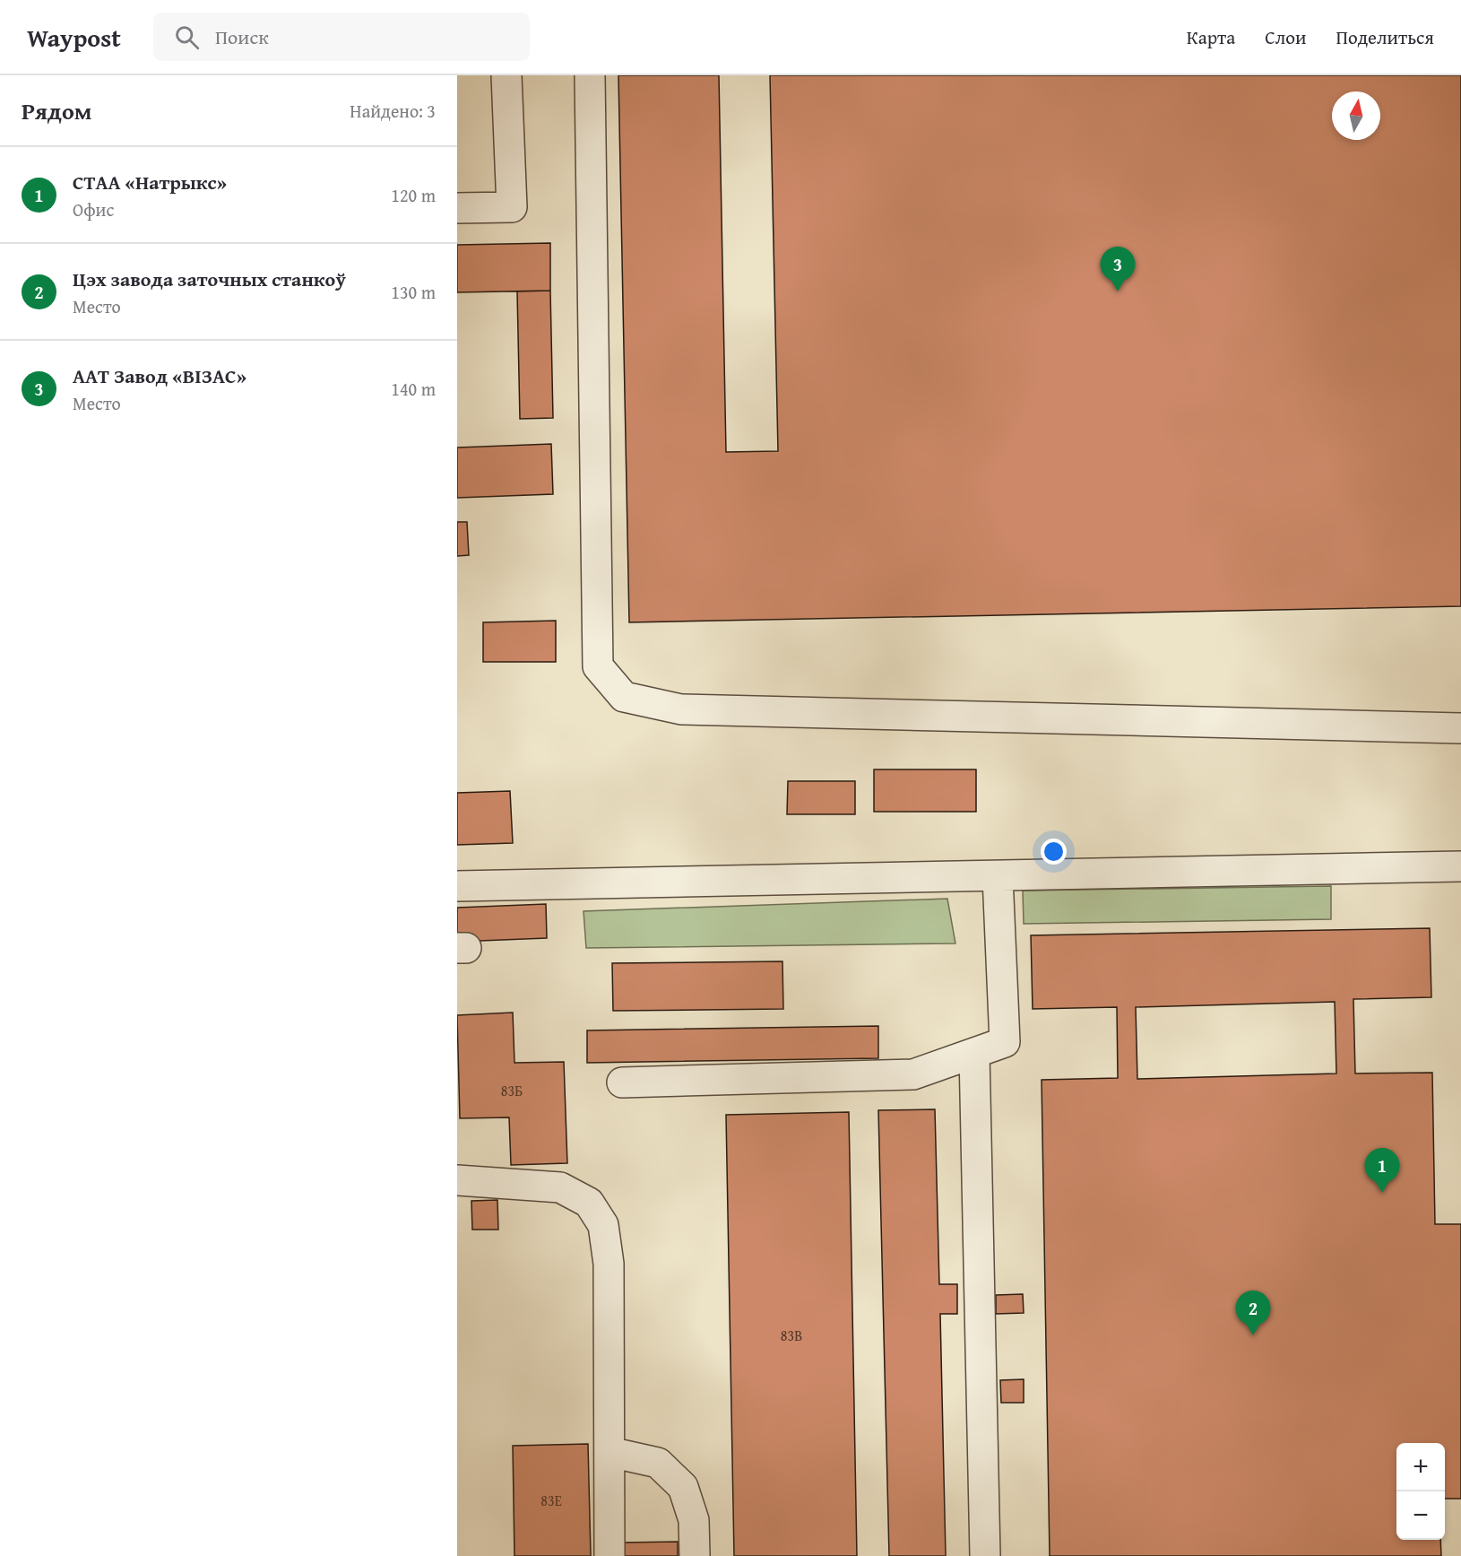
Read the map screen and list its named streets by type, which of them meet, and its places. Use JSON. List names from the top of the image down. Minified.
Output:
{"house_numbers":["83Б","83В","83Е"],"north":"top","page":{"header":"Waypost","search":"Поиск","nav":["Карта","Слои","Поделиться"],"heading":["Рядом","Найдено: 3"],"list":[{"mark":"1","name":"СТАА «Натрыкс»","note":"Офис","value":"120 m"},{"mark":"2","name":"Цэх завода заточных станкоў","note":"Место","value":"130 m"},{"mark":"3","name":"ААТ Завод «ВІЗАС»","note":"Место","value":"140 m"}],"pins":["3","1","2"],"map_buttons":["+","−"]}}
